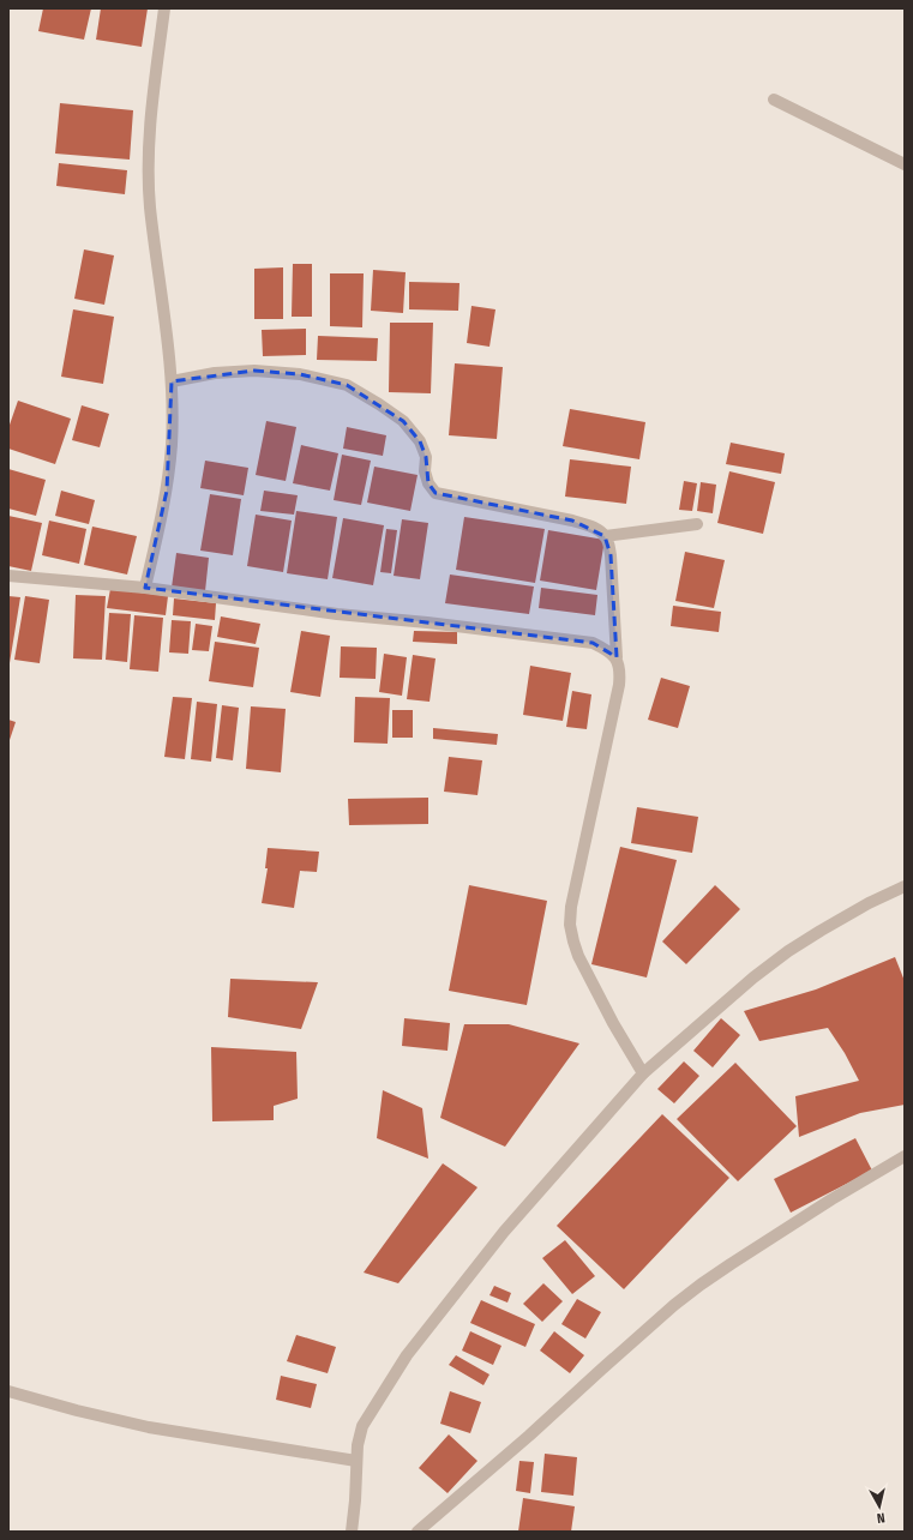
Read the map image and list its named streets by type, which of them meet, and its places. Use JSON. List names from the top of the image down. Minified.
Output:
{"north":"bottom"}
